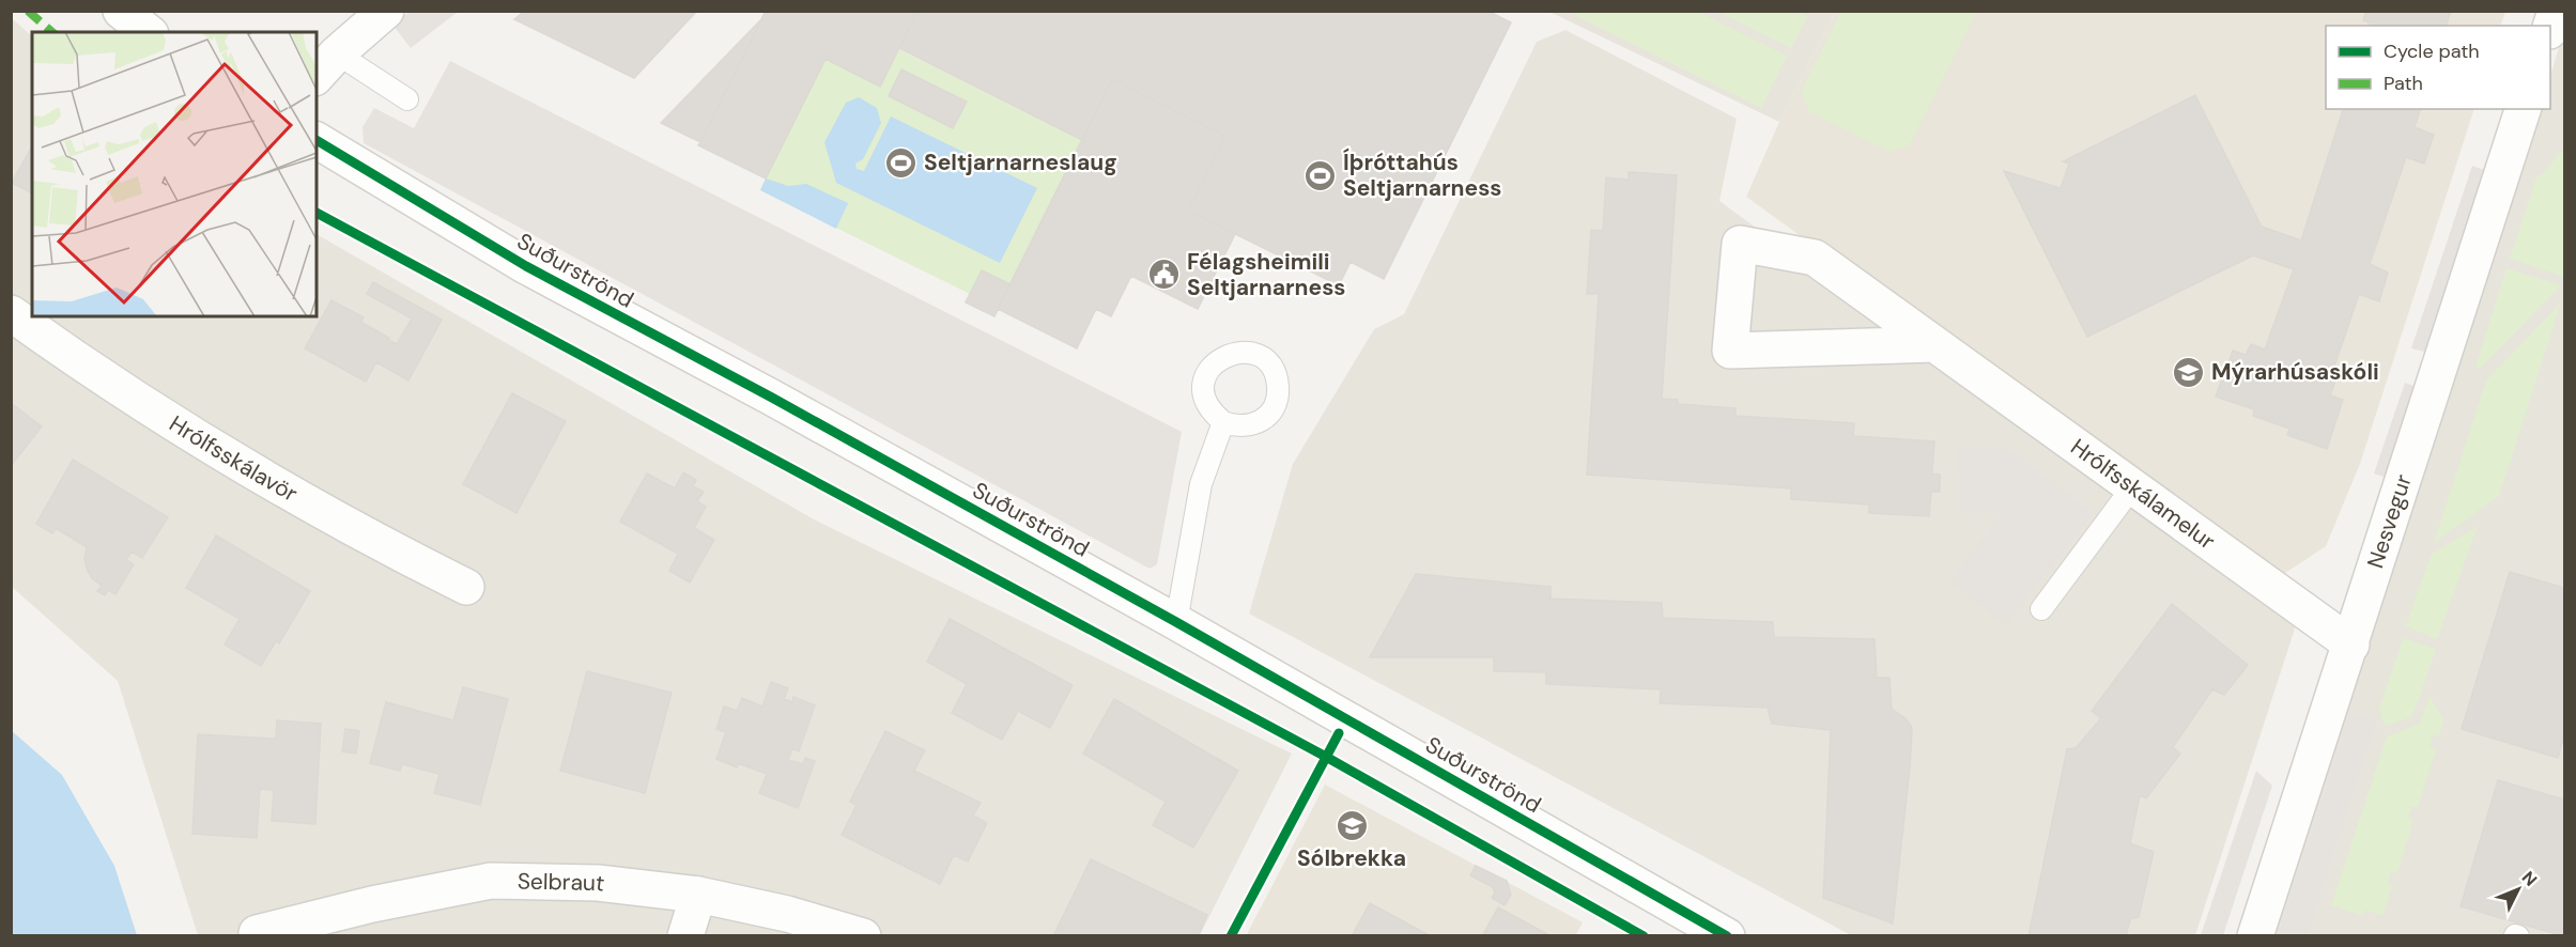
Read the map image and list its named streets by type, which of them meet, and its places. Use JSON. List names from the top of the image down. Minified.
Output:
{"streets":{"street":["Suðurströnd","Hrólfsskálavör","Hrólfsskálamelur","Nesvegur","Selbraut"]},"crossings":[["Hrólfsskálamelur","Nesvegur"]],"places":{"sports":["Seltjarnarneslaug","Íþróttahús Seltjarnarness"],"public building":["Félagsheimili Seltjarnarness"],"school or university":["Mýrarhúsaskóli","Sólbrekka"]},"legend":["Cycle path","Path"],"north":"top right"}
